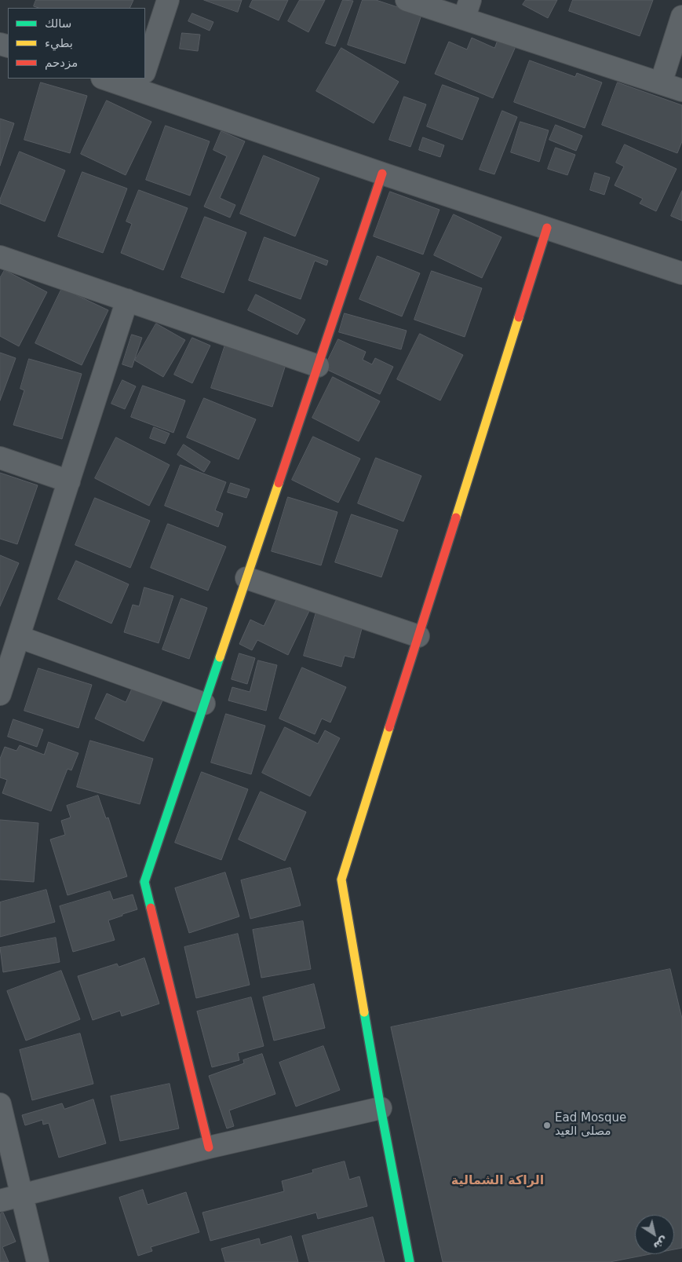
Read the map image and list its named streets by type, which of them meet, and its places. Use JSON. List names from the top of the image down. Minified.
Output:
{"districts":["الراكة الشمالية"],"places":["Ead Mosque مصلى العيد"],"legend":["سالك","بطيء","مزدحم"],"north":"bottom right"}
